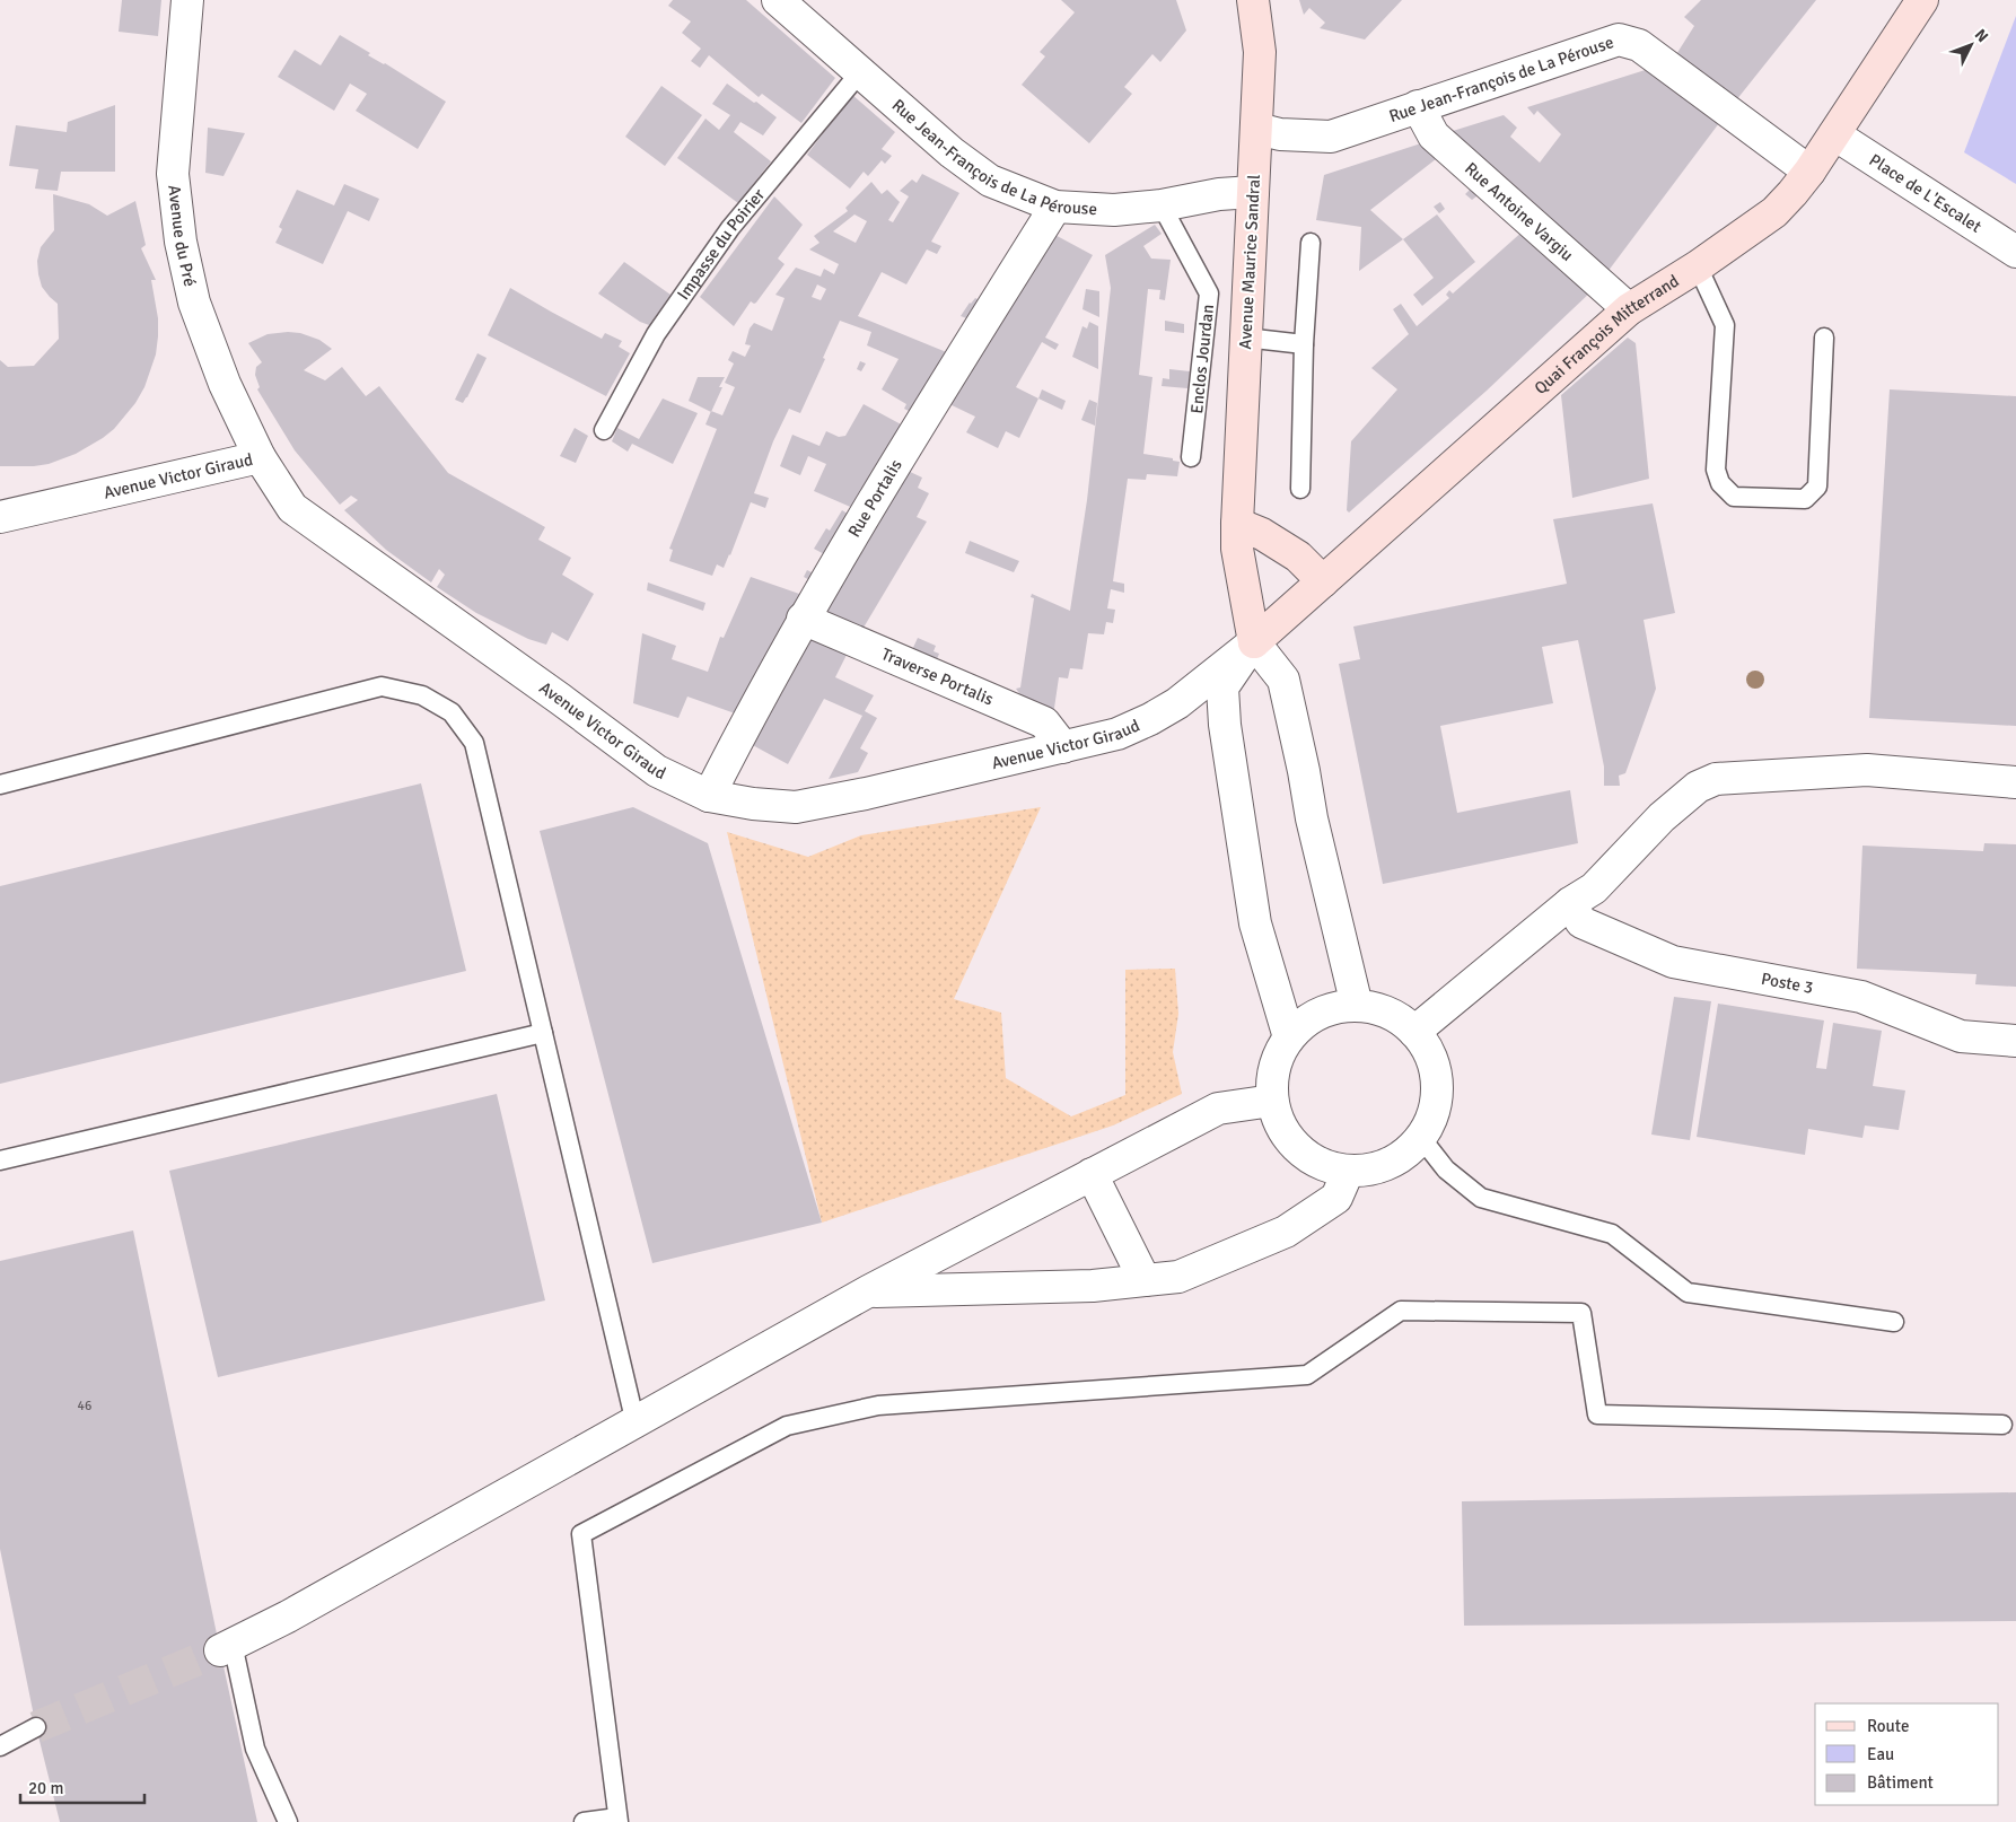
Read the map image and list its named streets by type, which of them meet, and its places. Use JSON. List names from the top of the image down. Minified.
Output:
{"streets":{"street":["Rue Jean-François de La Pérouse","Place de L'Escalet","Rue Antoine Vargiu","Avenue du Pré","Avenue Maurice Sandral","Quai François Mitterrand","Avenue Victor Giraud","Rue Portalis","Traverse Portalis","Poste 3"],"lane":["Impasse du Poirier","Enclos Jourdan"]},"crossings":[["Rue Jean-François de La Pérouse","Rue Antoine Vargiu"],["Rue Jean-François de La Pérouse","Impasse du Poirier"],["Rue Jean-François de La Pérouse","Avenue Maurice Sandral"],["Rue Jean-François de La Pérouse","Quai François Mitterrand"],["Rue Jean-François de La Pérouse","Enclos Jourdan"],["Rue Jean-François de La Pérouse","Rue Portalis"],["Place de L'Escalet","Quai François Mitterrand"],["Rue Antoine Vargiu","Quai François Mitterrand"],["Avenue du Pré","Avenue Victor Giraud"],["Avenue Maurice Sandral","Quai François Mitterrand"],["Avenue Maurice Sandral","Avenue Victor Giraud"],["Quai François Mitterrand","Avenue Victor Giraud"],["Avenue Victor Giraud","Rue Portalis"],["Avenue Victor Giraud","Traverse Portalis"],["Rue Portalis","Traverse Portalis"]],"house_numbers":["46"],"legend":["Route","Eau","Bâtiment"],"scale_bar":"20 m","north":"top right"}
